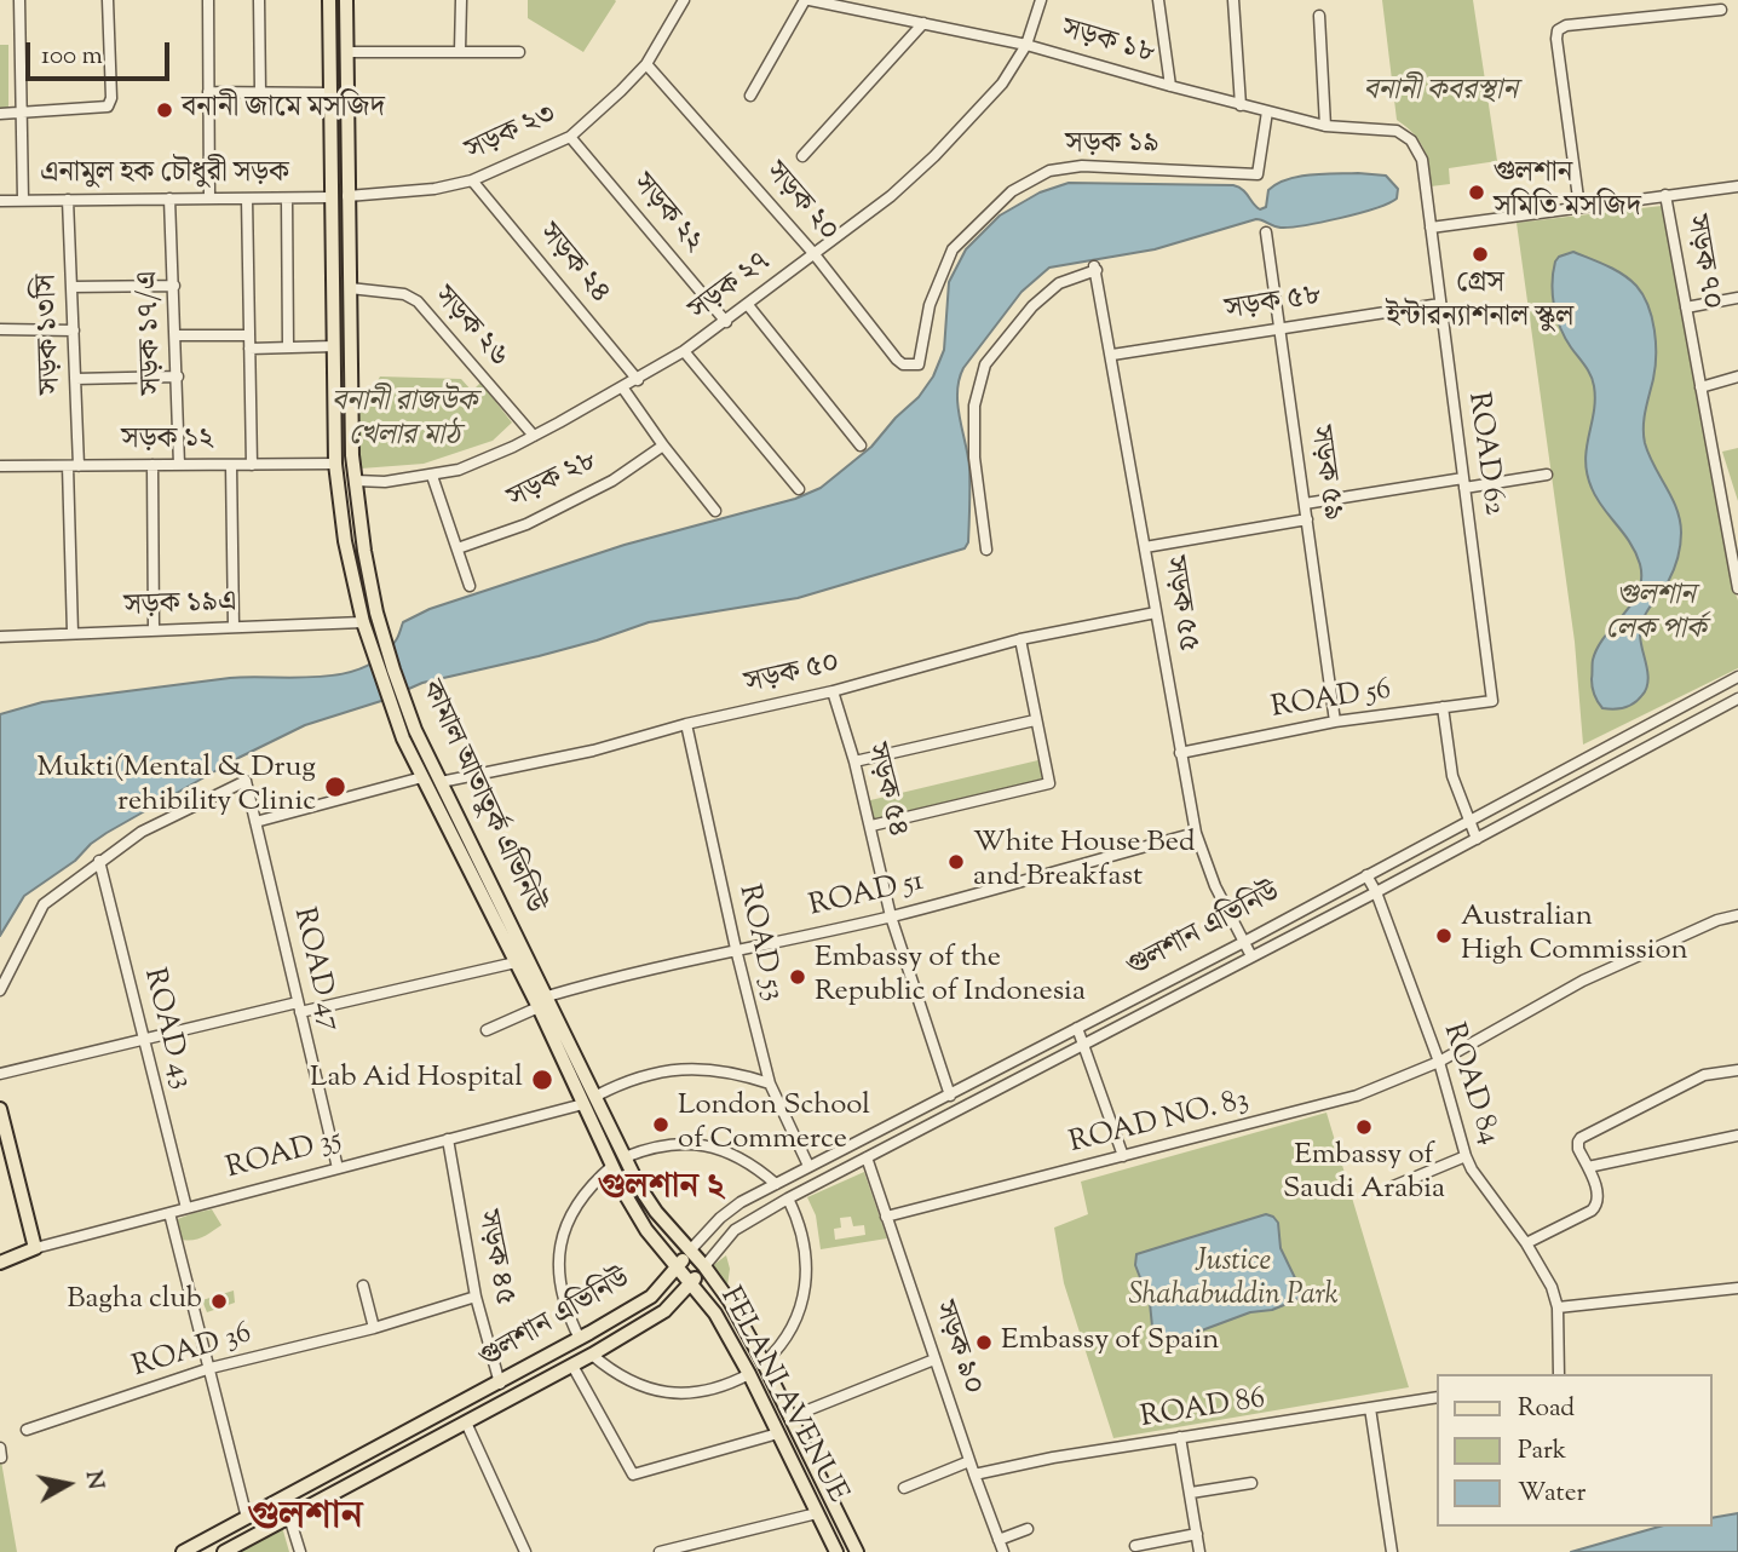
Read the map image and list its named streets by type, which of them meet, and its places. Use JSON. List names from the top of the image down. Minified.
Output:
{"streets":{"main road":["কামাল আতাতুর্ক এভিনিউ","গুলশান এভিনিউ","ROAD 35","FELANI AVENUE"],"street":["সড়ক ১৮","সড়ক ২৩","সড়ক ১৯","এনামুল হক চৌধুরী সড়ক","সড়ক ২০","সড়ক ২২","সড়ক ৭০","সড়ক ২৪","সড়ক ২৭","সড়ক ৫৮","সড়ক ২৬","সড়ক ১৭/এ","সড়ক ১৩সি","সড়ক ১২","ROAD 62","সড়ক ৫৯","সড়ক ২৮","সড়ক ৫৫","সড়ক ১৯এ","সড়ক ৫০","ROAD 56","সড়ক ৫৪","ROAD 51","ROAD 53","ROAD 47","ROAD 43","ROAD 84","ROAD NO. 83","সড়ক ৪৫","সড়ক ৯০","ROAD 36","ROAD 86"]},"crossings":[["সড়ক ১৮","সড়ক ১৯"],["সড়ক ১৮","সড়ক ২৭"],["সড়ক ১৮","ROAD 62"],["সড়ক ২৩","সড়ক ২০"],["সড়ক ২৩","সড়ক ২২"],["সড়ক ২৩","সড়ক ২৪"],["সড়ক ২৩","কামাল আতাতুর্ক এভিনিউ"],["সড়ক ১৯","সড়ক ২০"],["এনামুল হক চৌধুরী সড়ক","সড়ক ১৭/এ"],["এনামুল হক চৌধুরী সড়ক","সড়ক ১৩সি"],["এনামুল হক চৌধুরী সড়ক","কামাল আতাতুর্ক এভিনিউ"],["সড়ক ২০","সড়ক ২৭"],["সড়ক ২২","সড়ক ২৭"],["সড়ক ২৪","সড়ক ২৭"],["সড়ক ২৭","সড়ক ২৬"],["সড়ক ২৭","কামাল আতাতুর্ক এভিনিউ"],["সড়ক ৫৮","ROAD 62"],["সড়ক ৫৮","সড়ক ৫৯"],["সড়ক ৫৮","সড়ক ৫৫"],["সড়ক ২৬","কামাল আতাতুর্ক এভিনিউ"],["সড়ক ১৭/এ","সড়ক ১২"],["সড়ক ১৩সি","সড়ক ১২"],["সড়ক ১৩সি","সড়ক ১৯এ"],["সড়ক ১২","কামাল আতাতুর্ক এভিনিউ"],["ROAD 62","ROAD 56"],["সড়ক ৫৯","ROAD 56"],["সড়ক ৫৫","সড়ক ৫০"],["সড়ক ৫৫","ROAD 56"],["সড়ক ৫৫","ROAD 51"],["সড়ক ৫৫","গুলশান এভিনিউ"],["সড়ক ১৯এ","কামাল আতাতুর্ক এভিনিউ"],["সড়ক ৫০","সড়ক ৫৪"],["সড়ক ৫০","কামাল আতাতুর্ক এভিনিউ"],["সড়ক ৫০","ROAD 53"],["সড়ক ৫০","ROAD 47"],["সড়ক ৫৪","ROAD 51"],["সড়ক ৫৪","গুলশান এভিনিউ"],["কামাল আতাতুর্ক এভিনিউ","ROAD 51"],["কামাল আতাতুর্ক এভিনিউ","গুলশান এভিনিউ"],["কামাল আতাতুর্ক এভিনিউ","ROAD 35"],["কামাল আতাতুর্ক এভিনিউ","FELANI AVENUE"],["ROAD 51","ROAD 53"],["গুলশান এভিনিউ","ROAD 53"],["গুলশান এভিনিউ","ROAD 84"],["গুলশান এভিনিউ","সড়ক ৪৫"],["গুলশান এভিনিউ","সড়ক ৯০"],["গুলশান এভিনিউ","FELANI AVENUE"],["ROAD 47","ROAD 43"],["ROAD 47","ROAD 35"],["ROAD 43","ROAD 35"],["ROAD 84","ROAD NO. 83"],["ROAD NO. 83","সড়ক ৯০"],["ROAD 35","সড়ক ৪৫"],["সড়ক ৪৫","ROAD 36"],["সড়ক ৯০","ROAD 86"]],"districts":["গুলশান ২","গুলশান"],"parks":["বনানী কবরস্থান","বনানী রাজউক খেলার মাঠ","গুলশান লেক পার্ক","Justice Shahabuddin Park"],"places":["বনানী জামে মসজিদ","গুলশান সমিতি মসজিদ","গ্রেস ইন্টারন্যাশনাল স্কুল","Mukti(Mental & Drug rehibility Clinic","White House Bed and Breakfast","Australian High Commission","Embassy of the Republic of Indonesia","Lab Aid Hospital","London School of Commerce","Embassy of Saudi Arabia","Bagha club","Embassy of Spain"],"legend":["Road","Park","Water"],"scale_bar":"100 m","north":"right"}
